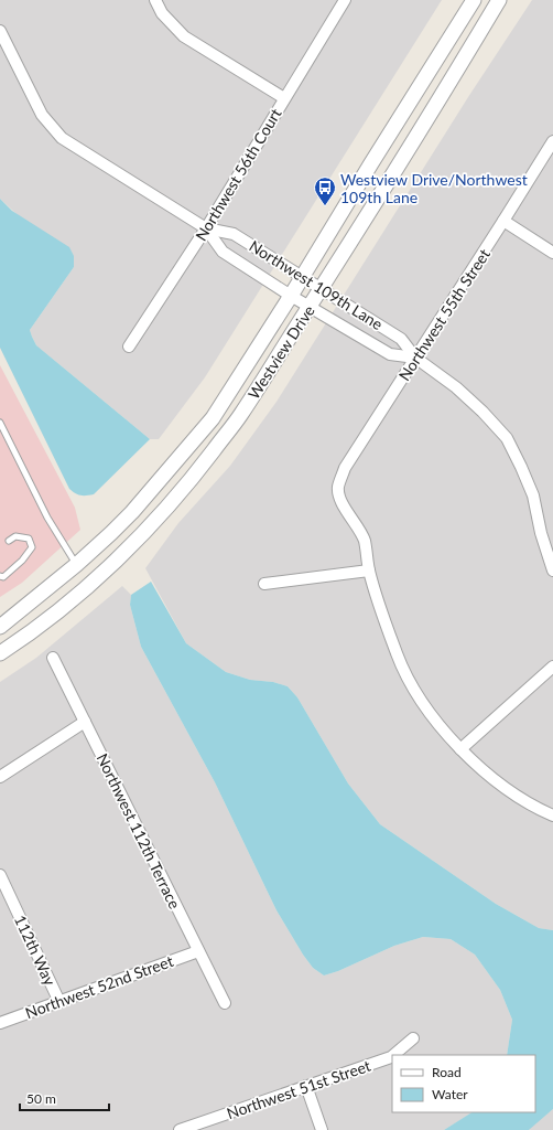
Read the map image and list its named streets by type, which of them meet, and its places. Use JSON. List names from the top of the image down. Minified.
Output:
{"streets":{"street":["Northwest 56th Court","Northwest 109th Lane","Northwest 55th Street","Westview Drive","Northwest 112th Terrace","112th Way","Northwest 52nd Street","Northwest 51st Street"]},"crossings":[["Northwest 56th Court","Northwest 109th Lane"],["Northwest 109th Lane","Northwest 55th Street"],["Northwest 109th Lane","Westview Drive"],["Northwest 112th Terrace","Northwest 52nd Street"],["112th Way","Northwest 52nd Street"]],"places":{"bus stop":["Westview Drive/Northwest 109th Lane"]},"legend":["Road","Water"],"scale_bar":"50 m"}
